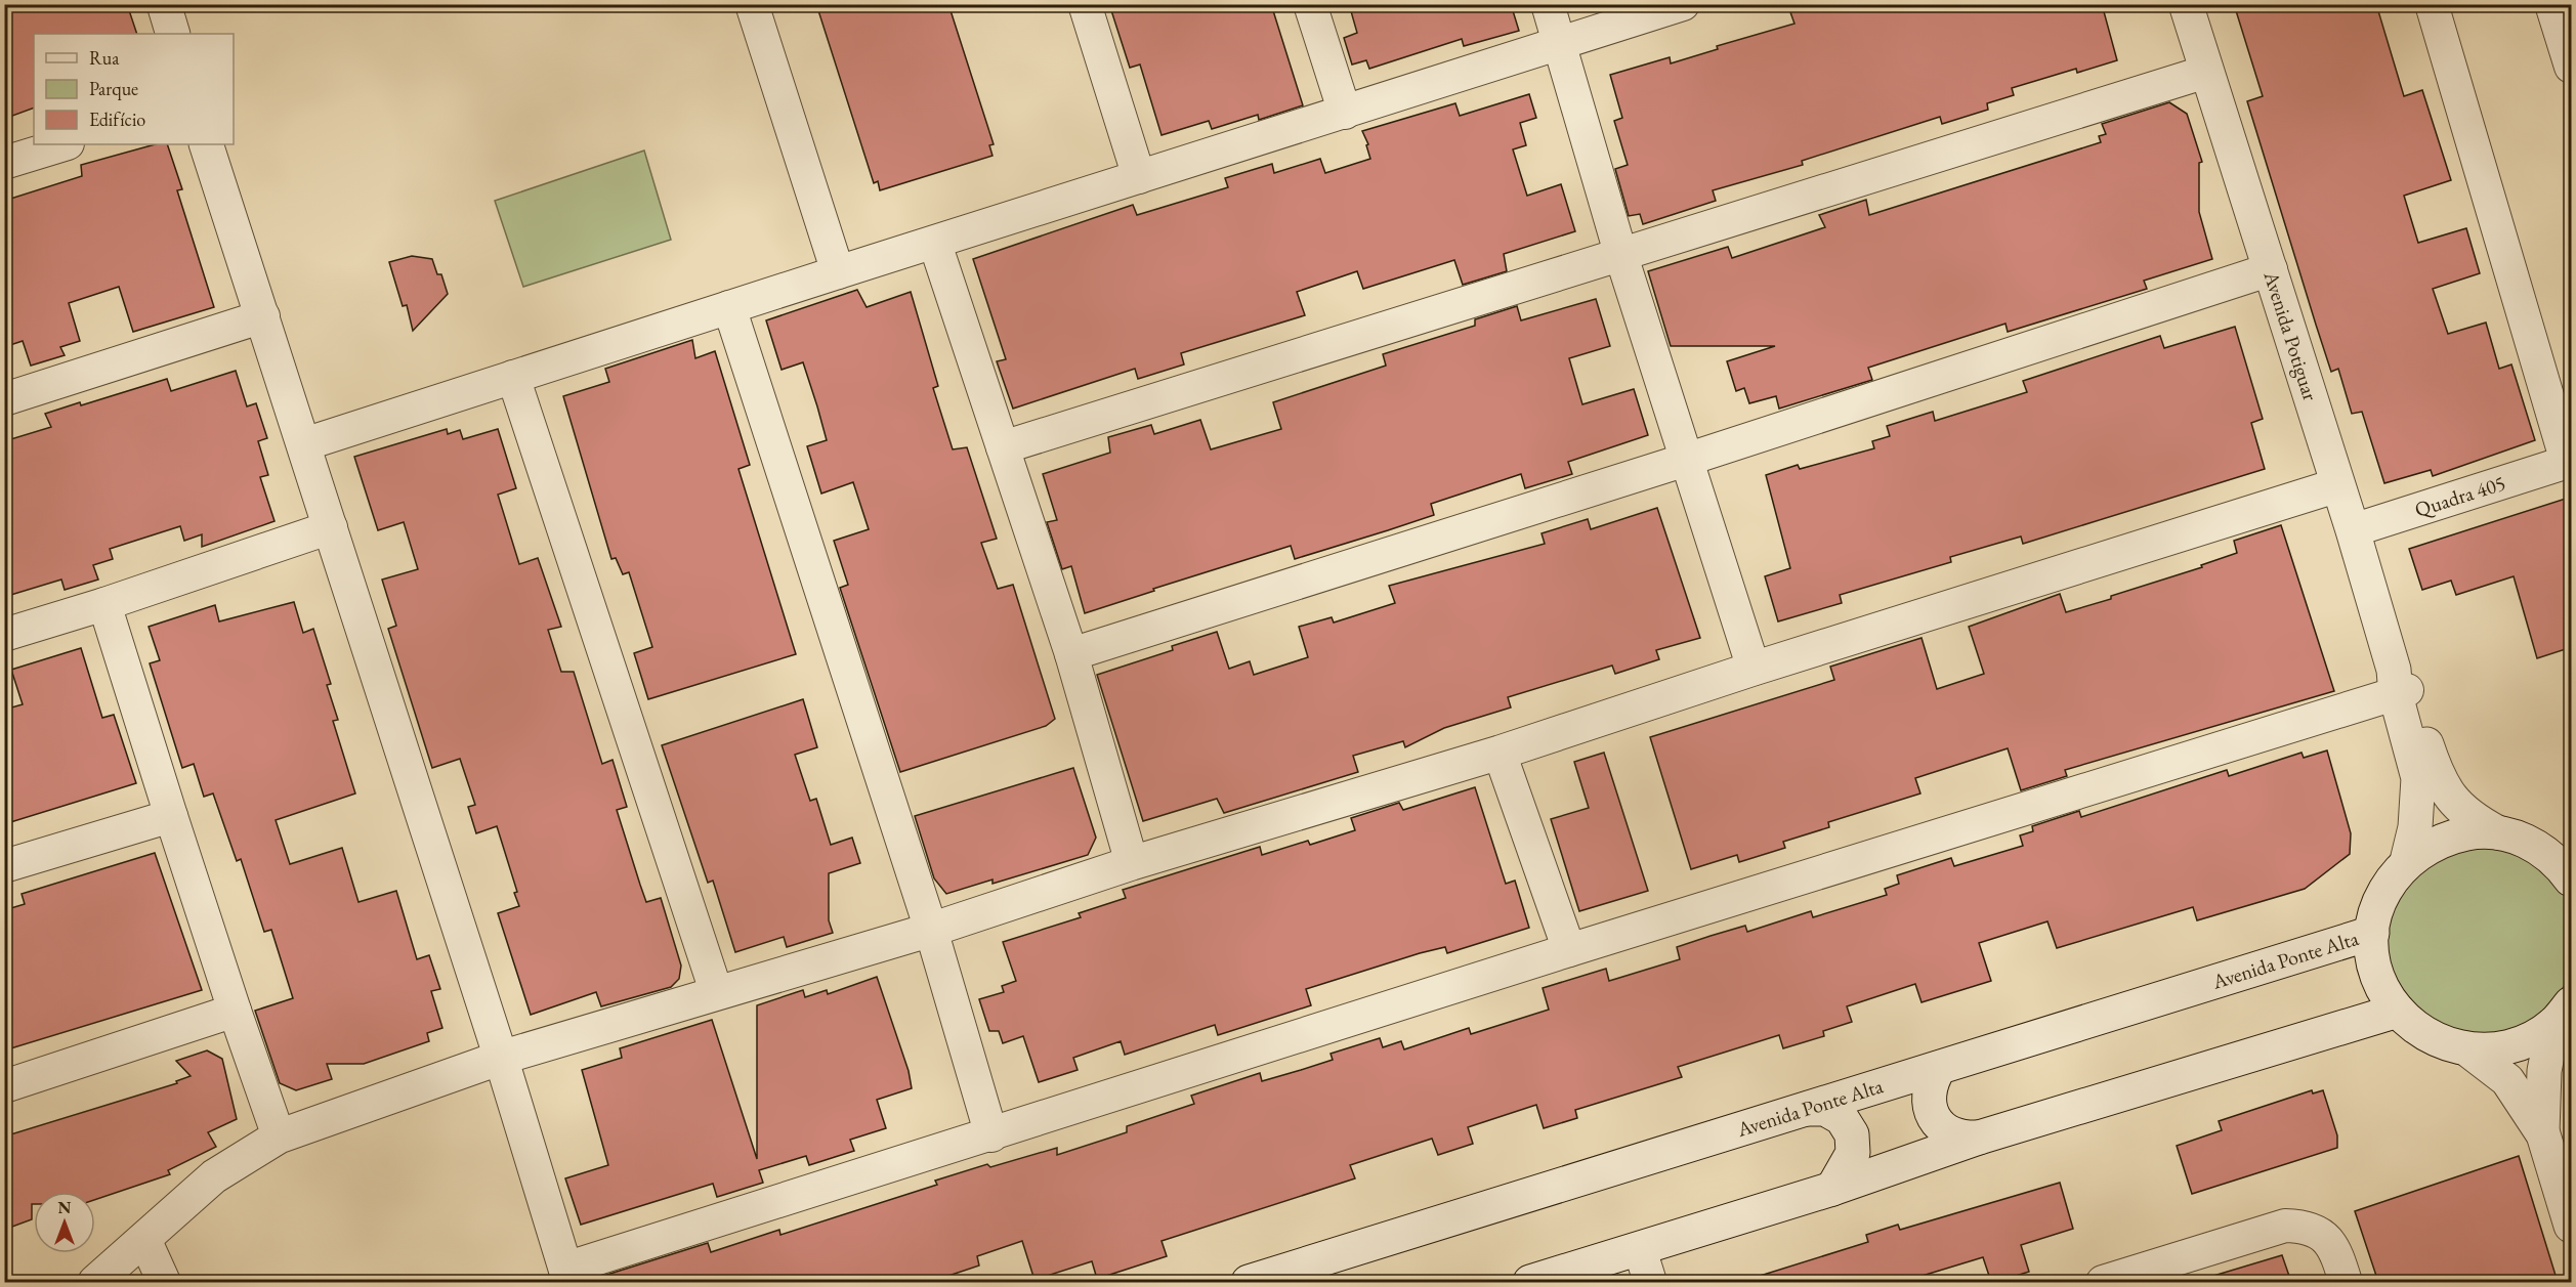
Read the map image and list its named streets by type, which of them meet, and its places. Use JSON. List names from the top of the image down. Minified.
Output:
{"streets":{"street":["Avenida Potiguar","Quadra 405","Avenida Ponte Alta"]},"crossings":[["Avenida Potiguar","Quadra 405"],["Avenida Potiguar","Avenida Ponte Alta"]],"legend":["Rua","Parque","Edifício"],"north":"top"}
